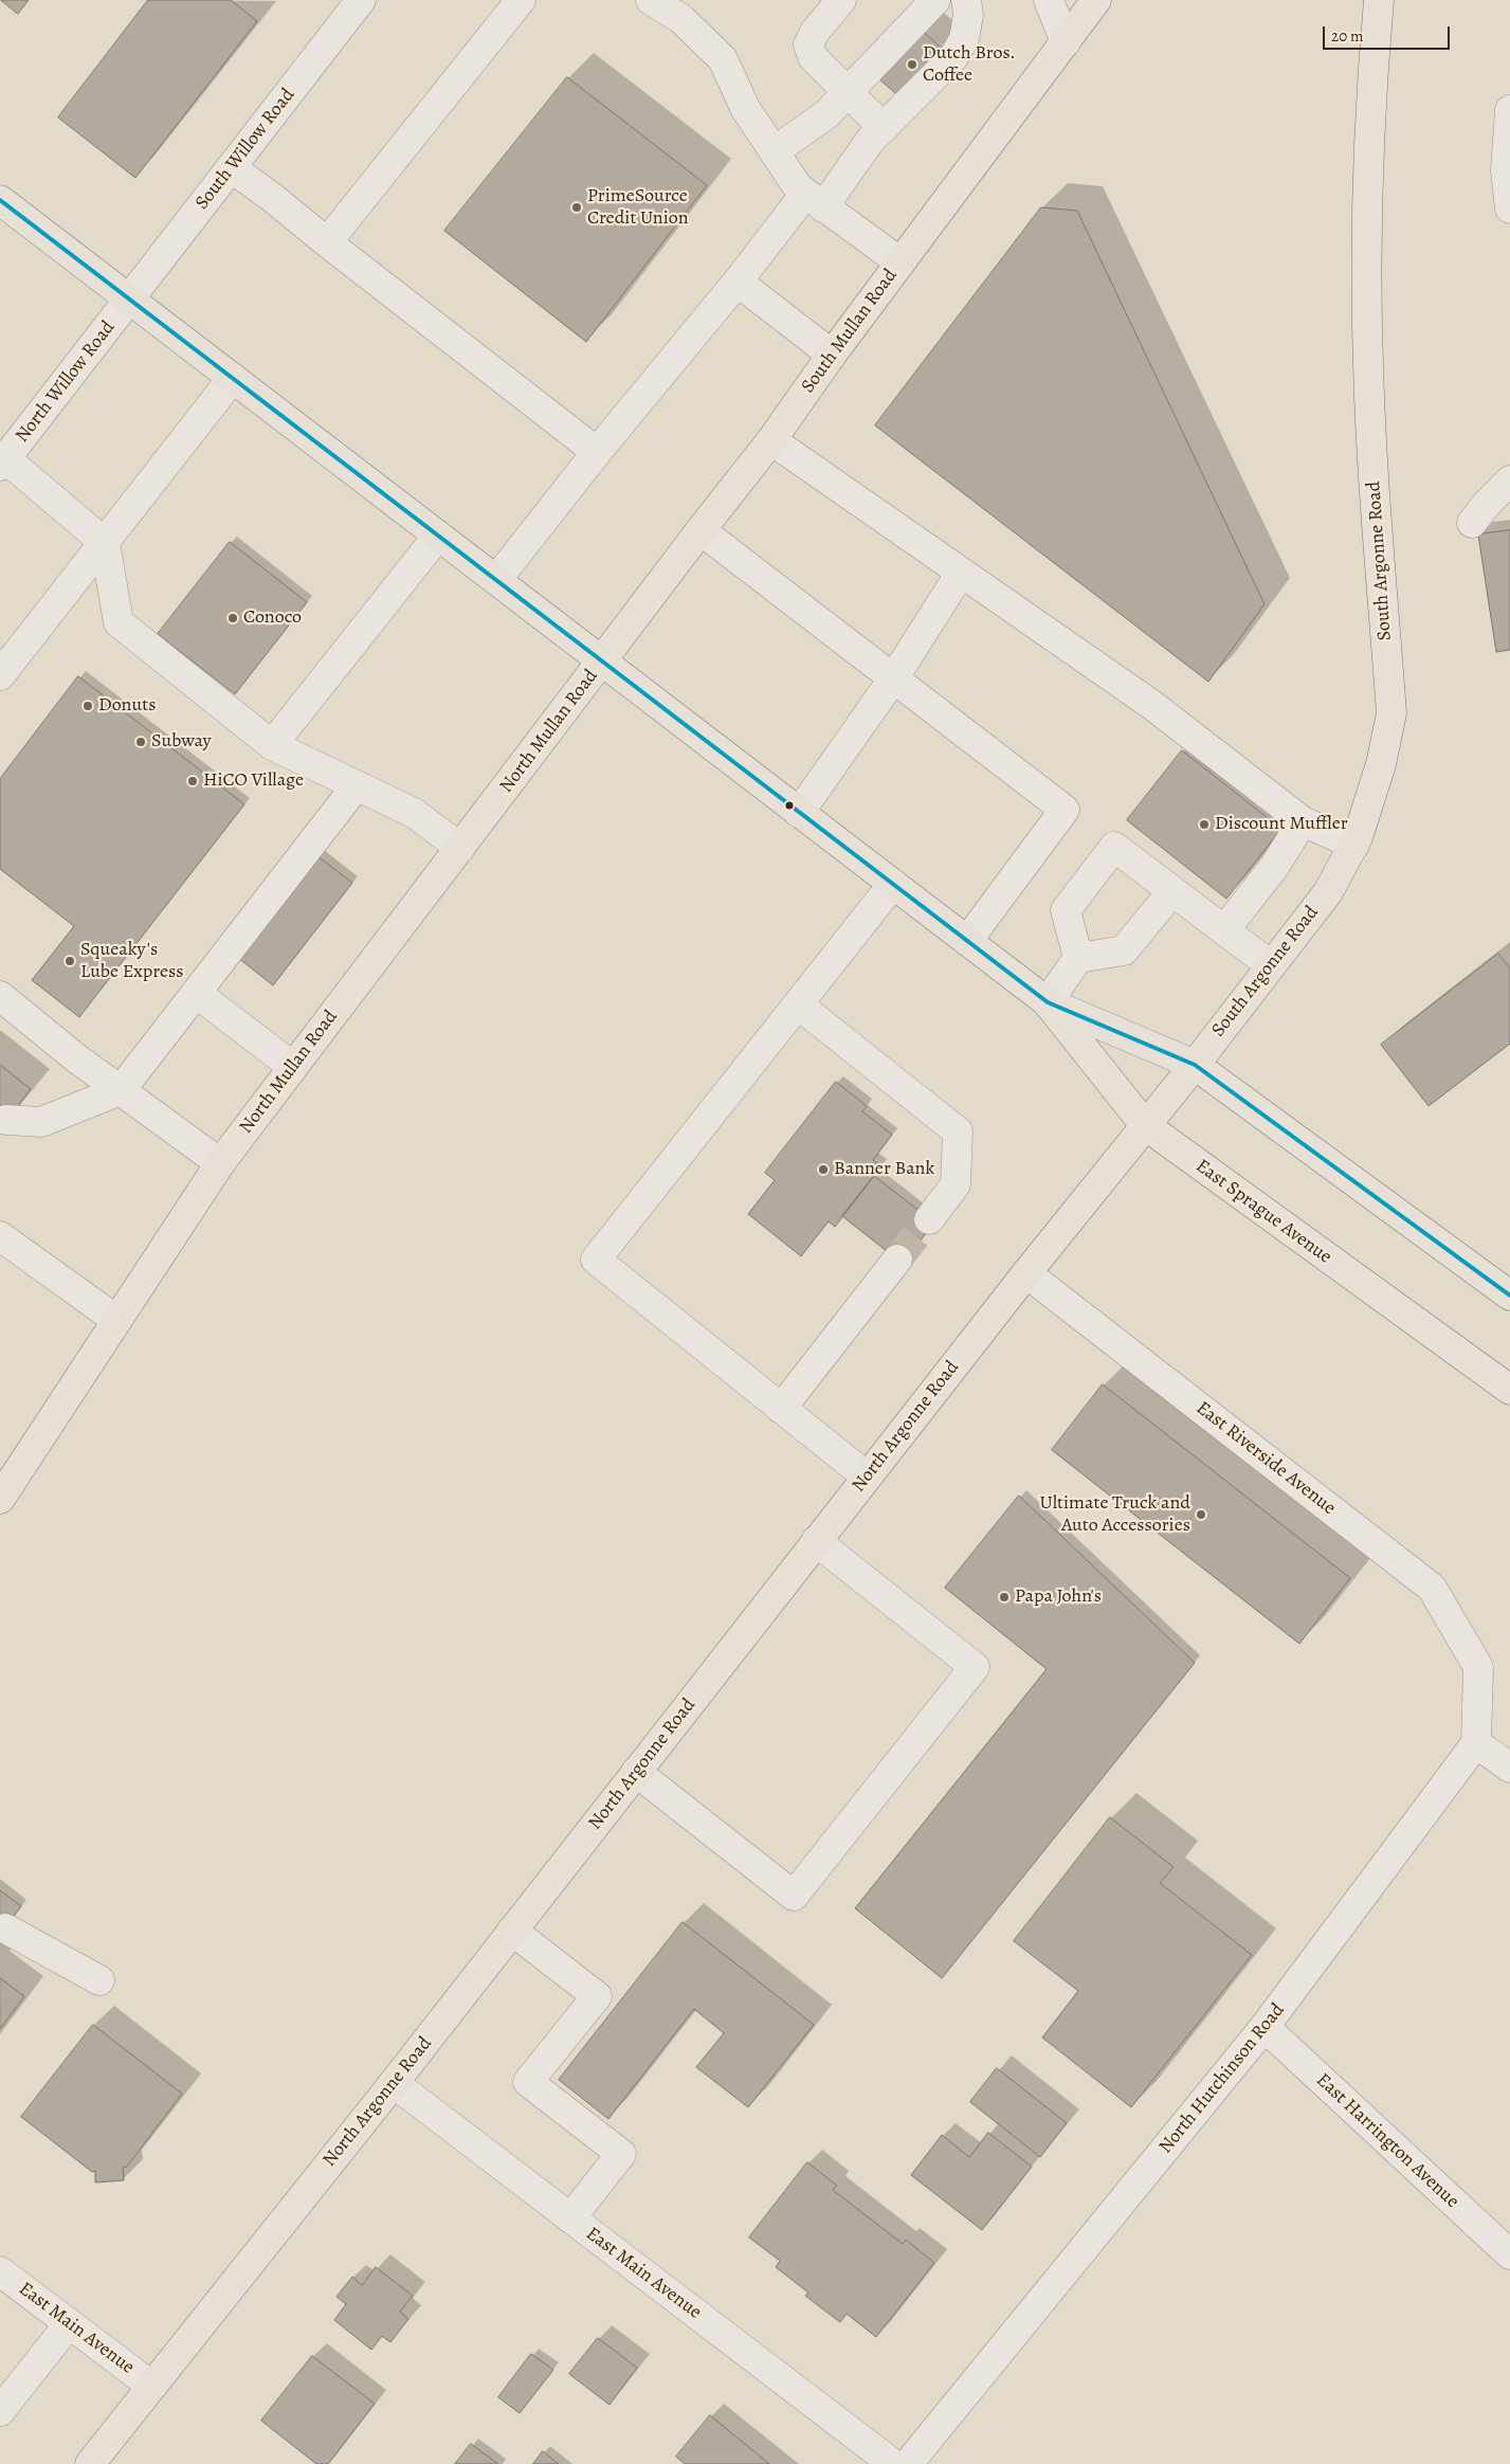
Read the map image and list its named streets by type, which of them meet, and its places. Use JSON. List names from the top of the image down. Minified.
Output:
{"streets":{"main road":["South Mullan Road","South Argonne Road","North Mullan Road","East Sprague Avenue","North Argonne Road"],"street":["South Willow Road","North Willow Road","East Riverside Avenue","North Hutchinson Road","East Harrington Avenue","East Main Avenue"]},"crossings":[["South Willow Road","North Willow Road"],["South Willow Road","East Sprague Avenue"],["South Mullan Road","North Mullan Road"],["South Mullan Road","East Sprague Avenue"],["North Willow Road","East Sprague Avenue"],["South Argonne Road","East Sprague Avenue"],["South Argonne Road","North Argonne Road"],["North Mullan Road","East Sprague Avenue"],["East Sprague Avenue","North Argonne Road"],["North Argonne Road","East Riverside Avenue"],["North Argonne Road","East Main Avenue"],["East Riverside Avenue","North Hutchinson Road"],["North Hutchinson Road","East Harrington Avenue"]],"places":["Dutch Bros. Coffee","PrimeSource Credit Union","Conoco","Donuts","Subway","HiCO Village","Discount Muffler","Squeaky's Lube Express","Banner Bank","Ultimate Truck and Auto Accessories","Papa John's"],"scale_bar":"20 m"}
